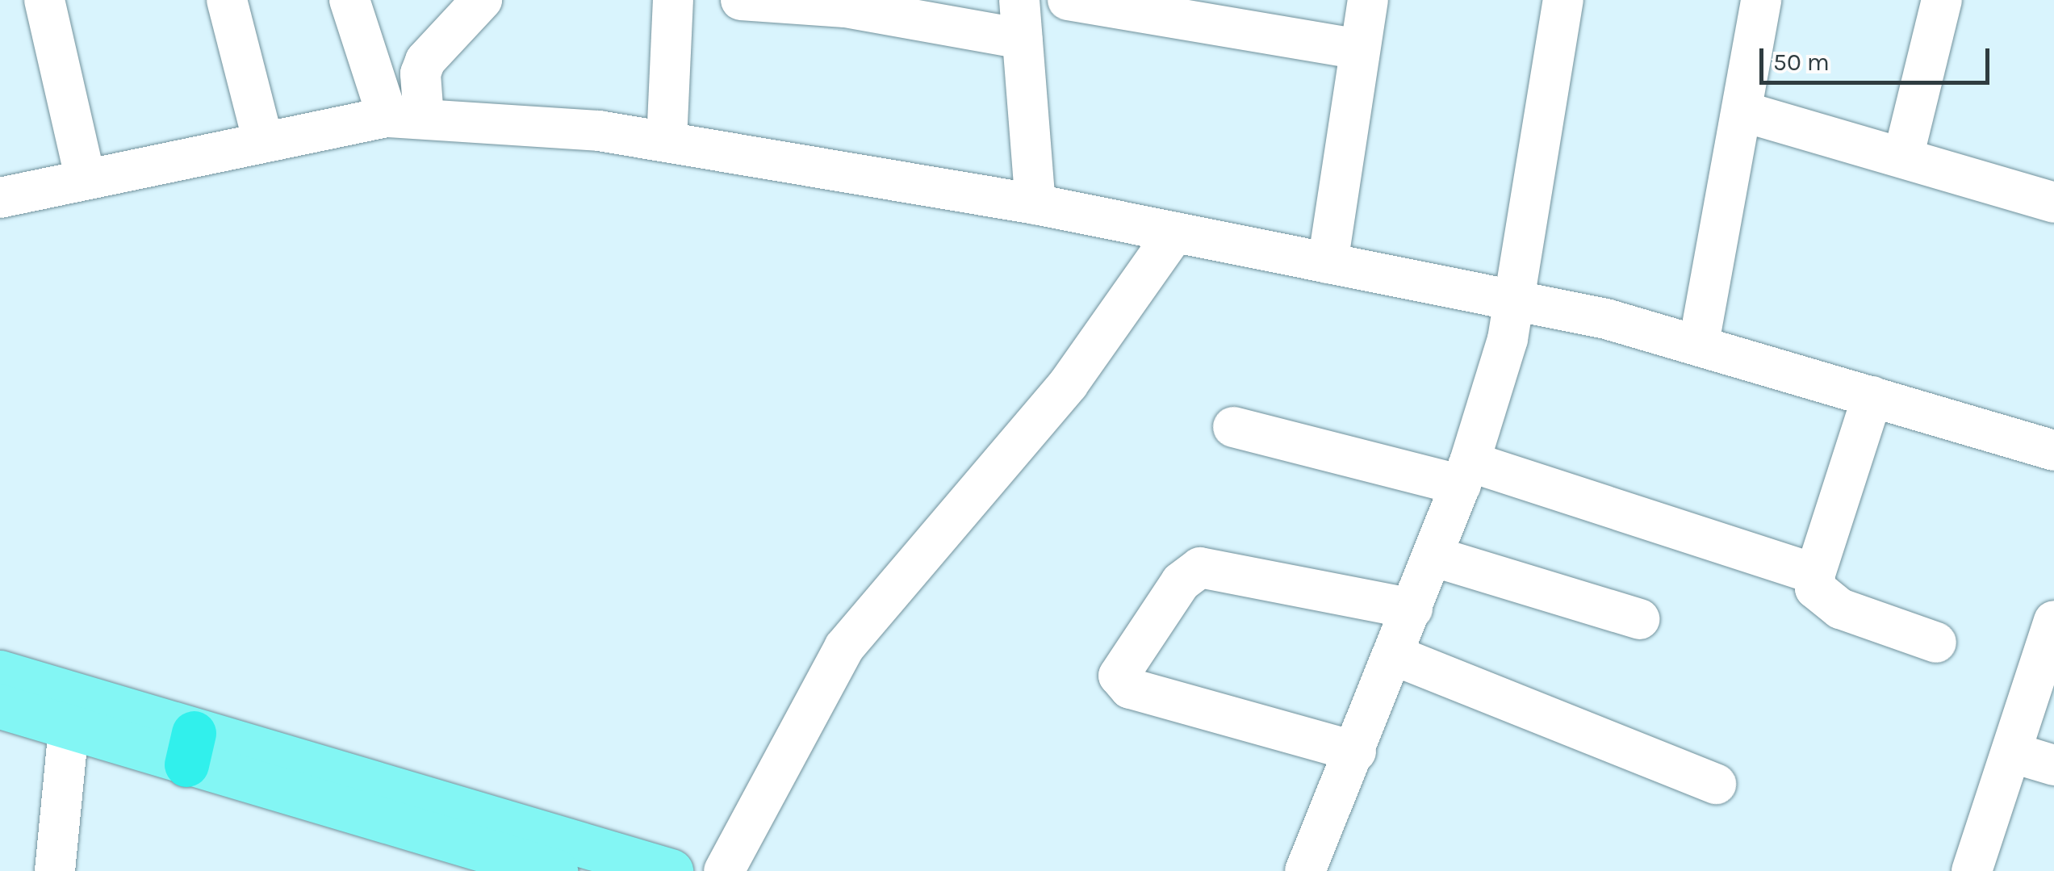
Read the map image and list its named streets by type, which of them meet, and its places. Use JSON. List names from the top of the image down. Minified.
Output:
{"scale_bar":"50 m"}
